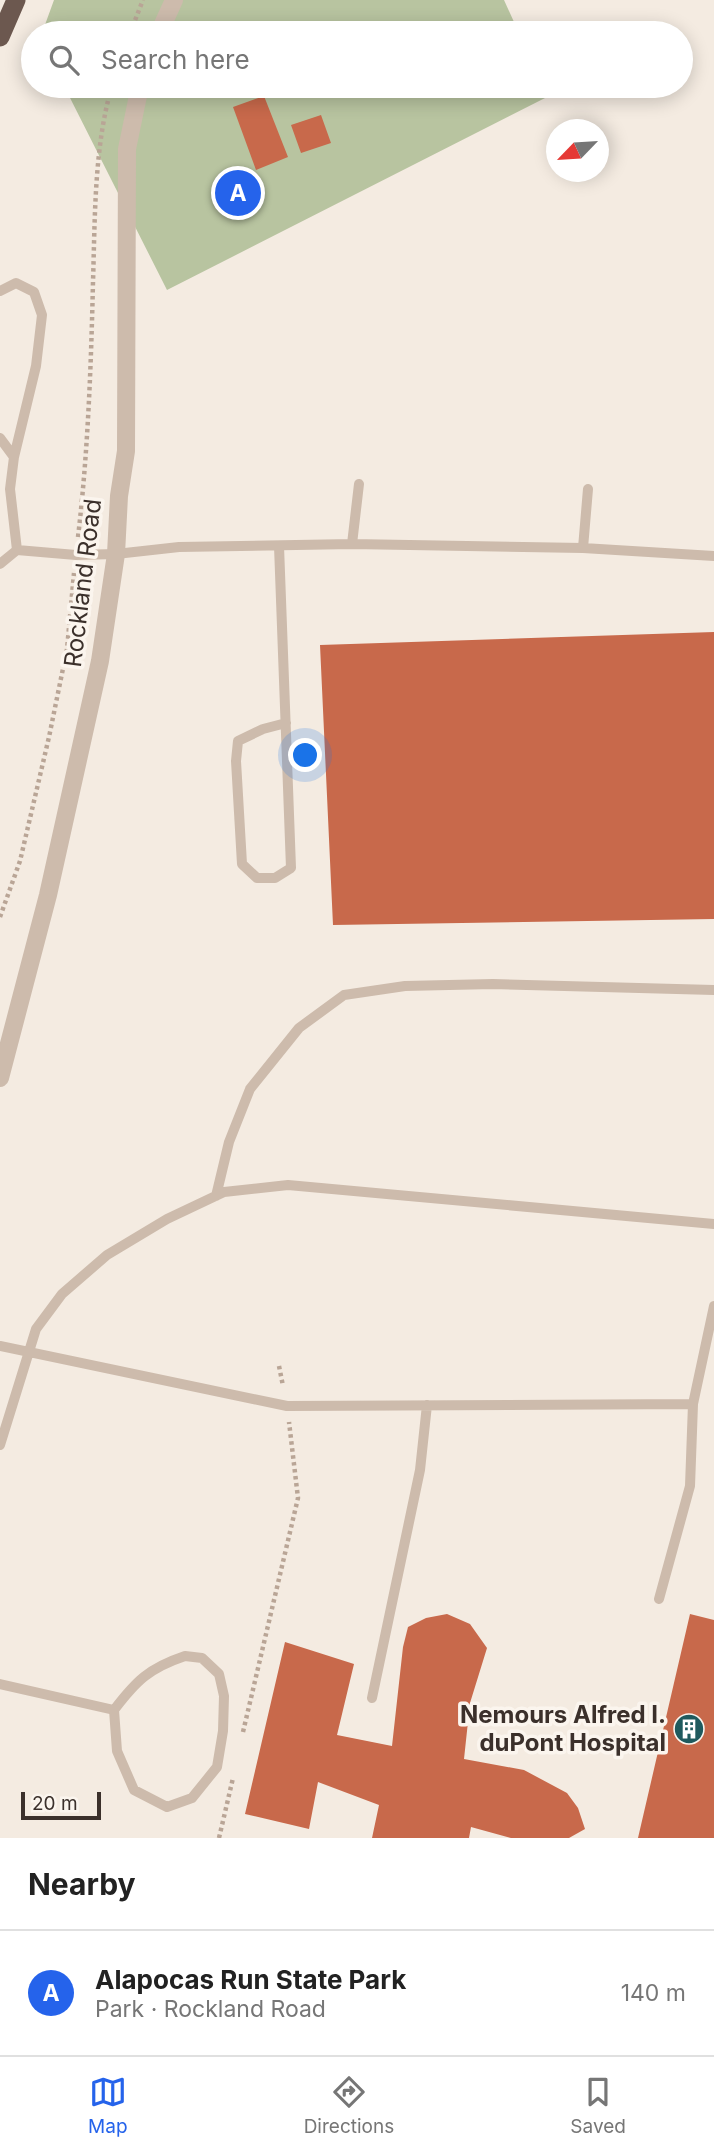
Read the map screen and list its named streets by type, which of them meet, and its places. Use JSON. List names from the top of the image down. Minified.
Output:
{"streets":{"street":["Rockland Road"]},"places":{"building":["Nemours Alfred I. duPont Hospital"]},"scale_bar":"20 m","north":"bottom left","page":{"search":"Search here","pins":"A","scale":"20 m","heading":"Nearby","list":[{"mark":"A","name":"Alapocas Run State Park","note":"Park · Rockland Road","value":"140 m"}],"nav":["Map","Directions","Saved"]}}
